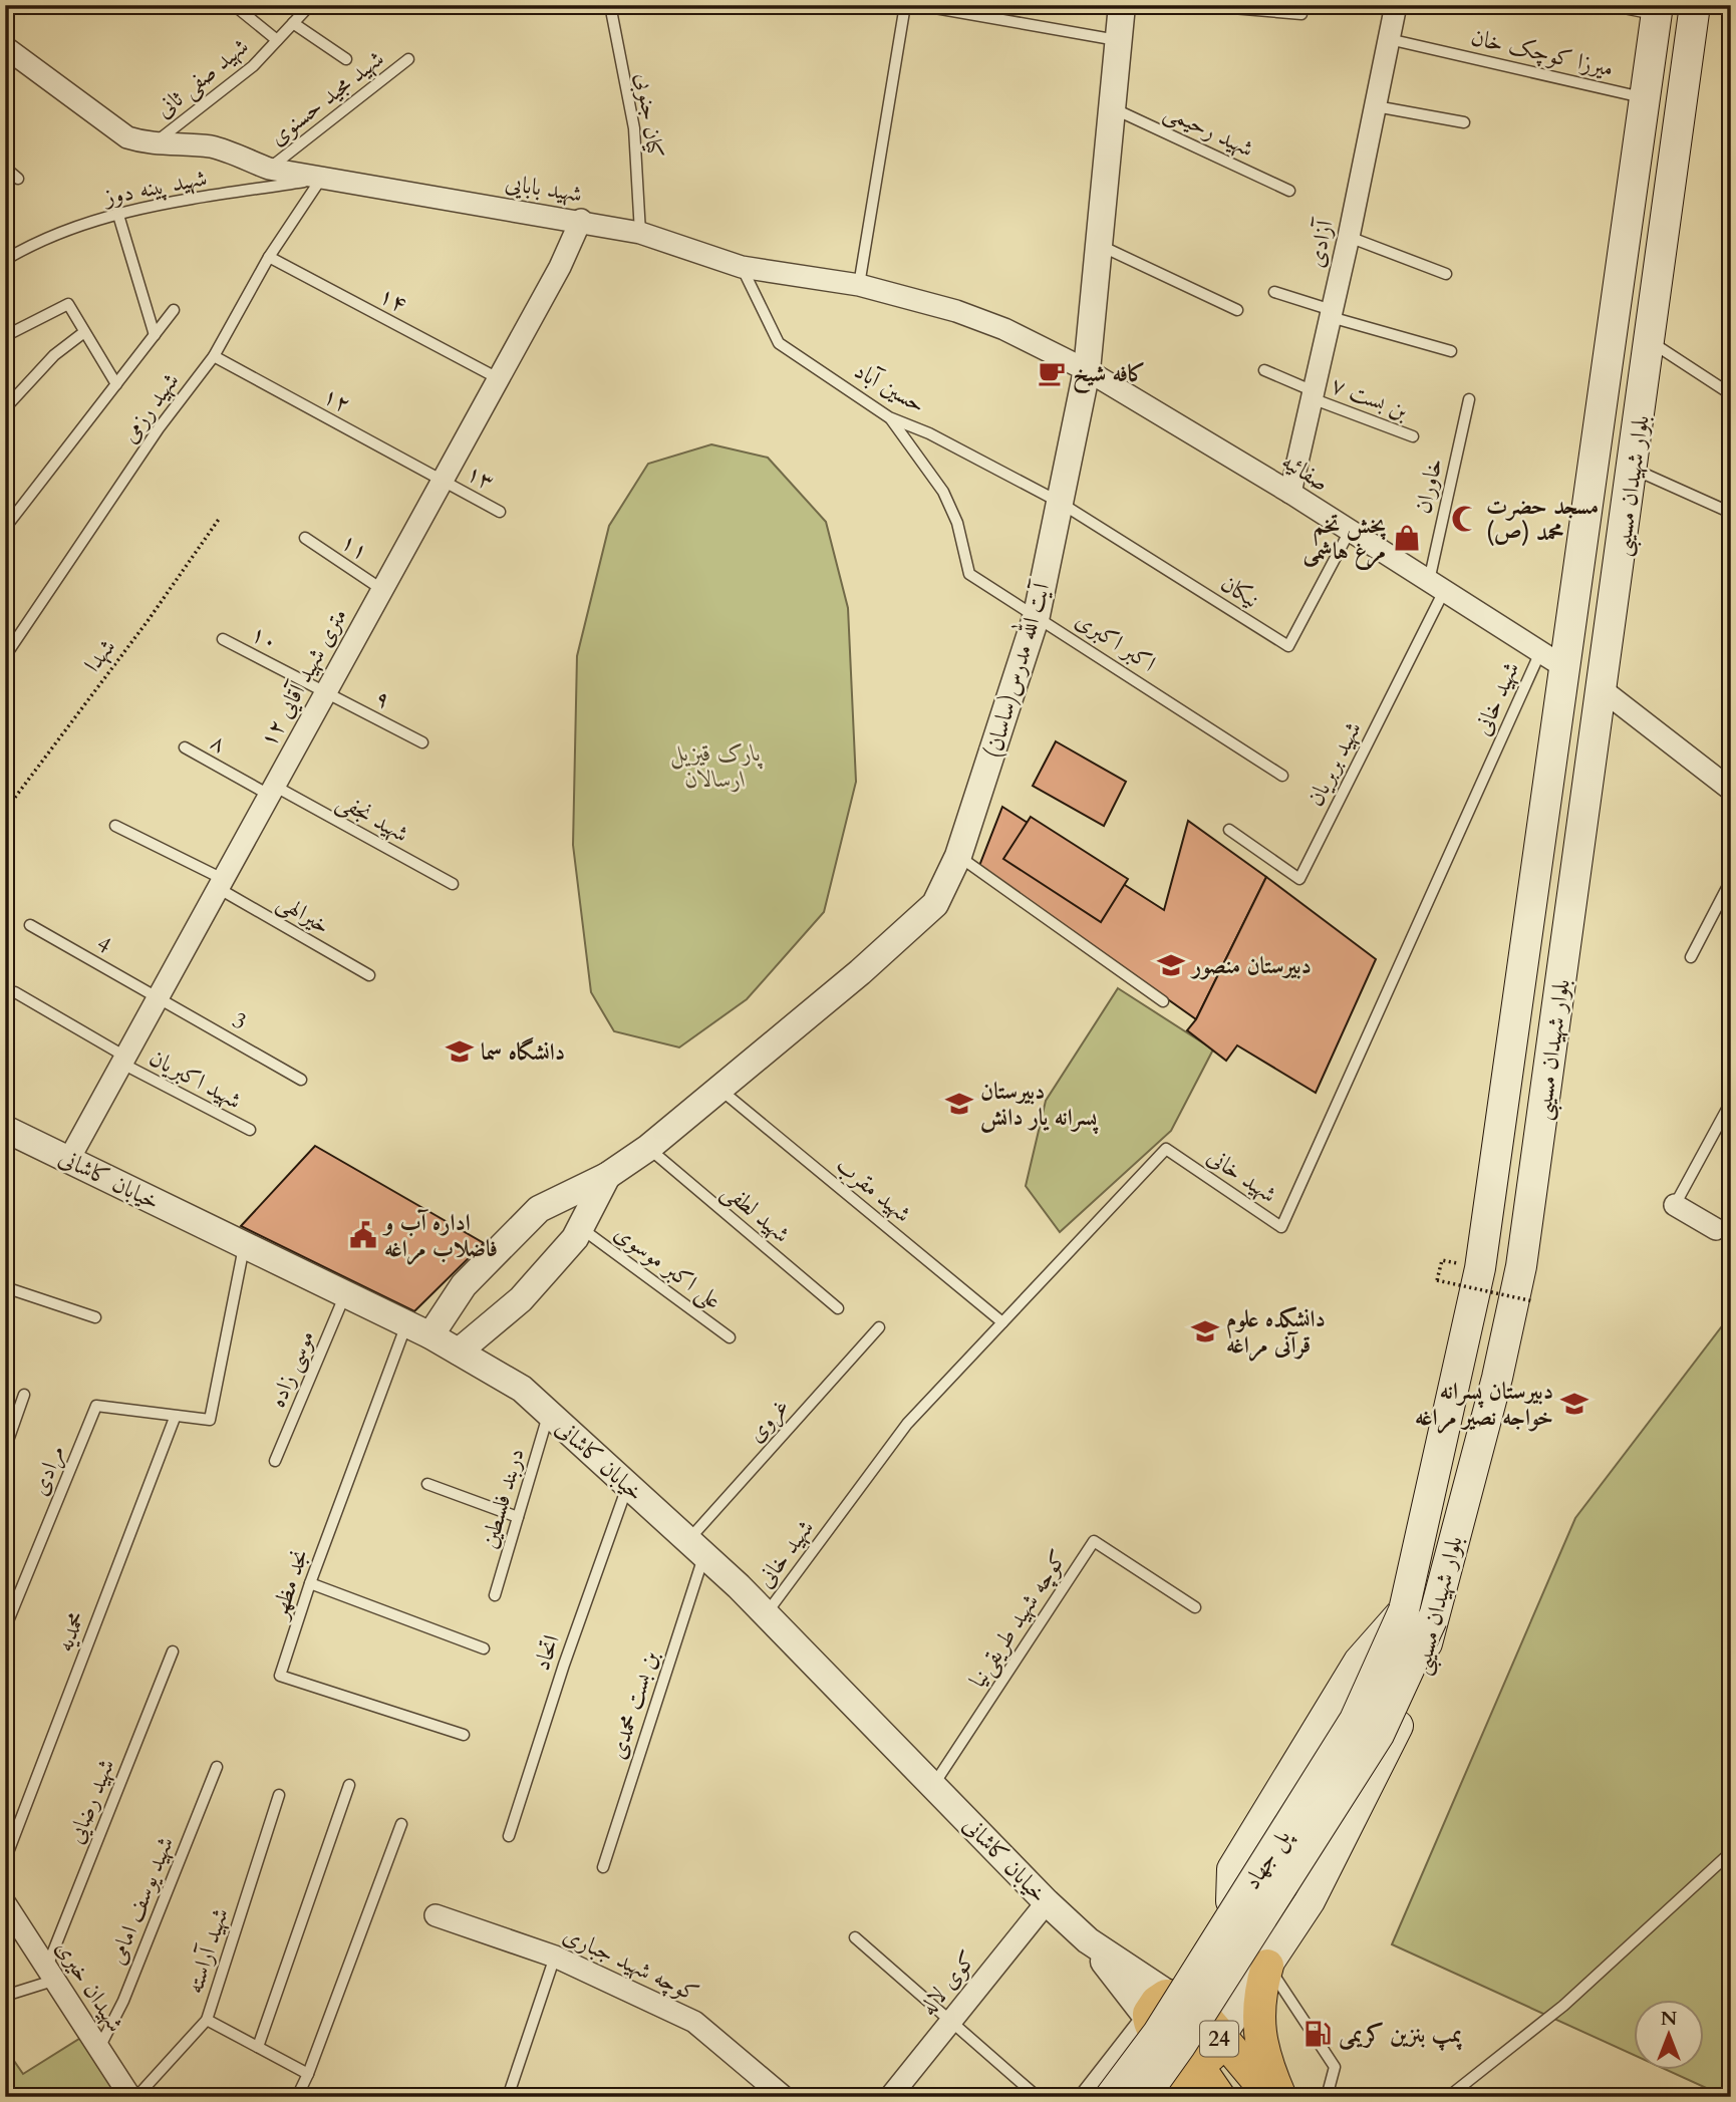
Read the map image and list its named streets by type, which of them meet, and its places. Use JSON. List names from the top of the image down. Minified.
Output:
{"streets":{"main road":["بلوار شهیدان مسیبی","پل جهاد","24"],"street":["شهید بابایی","آزادی","صفائیه","آیت الله مدرس(ساسان)","۱۲ متری شهید آقایی","خیابان کاشانی","کوچه شهید جباری","کوی لاله","شهیدان خیری"],"lane":["میرزا کوچک خان","شهید صفی ثانی","شهید مجید حسنوی","کیان جنوبی","شهید رحیمی","شهید پینه دوز","۱۴","حسین آباد","بن بست ۷","۱۲","شهید رزمی","۱۳","خاوران","۱۱","نیکان","۱۰","اکبر اکبری","۹","شهید خانی","۸","شهید بربریان","شهید نجفی","خیرالهی","4","3","شهید اکبریان","شهید مقرب","شهید لطفی","علی اکبر موسوی","موسی زاده","غروی","مرادی","دربند فلسطین","نجد مظهر","کوچه شهید طریقی‌نیا","محمدیه","اتحاد","بن بست محمدی","شهید رضایی","شهید یوسف امامی","شهید آراسته"],"path":["شهدا"]},"crossings":[["میرزا کوچک خان","آزادی"],["میرزا کوچک خان","بلوار شهیدان مسیبی"],["شهید صفی ثانی","شهید بابایی"],["شهید مجید حسنوی","شهید بابایی"],["کیان جنوبی","شهید بابایی"],["شهید رحیمی","آیت الله مدرس(ساسان)"],["شهید پینه دوز","شهید بابایی"],["شهید پینه دوز","شهید رزمی"],["شهید بابایی","حسین آباد"],["شهید بابایی","شهید رزمی"],["شهید بابایی","صفائیه"],["شهید بابایی","آیت الله مدرس(ساسان)"],["شهید بابایی","۱۲ متری شهید آقایی"],["آزادی","بن بست ۷"],["آزادی","صفائیه"],["۱۴","شهید رزمی"],["۱۴","۱۲ متری شهید آقایی"],["حسین آباد","نیکان"],["حسین آباد","اکبر اکبری"],["حسین آباد","آیت الله مدرس(ساسان)"],["۱۲","شهید رزمی"],["۱۲","۱۳"],["۱۲","۱۲ متری شهید آقایی"],["صفائیه","خاوران"],["صفائیه","بلوار شهیدان مسیبی"],["صفائیه","نیکان"],["صفائیه","آیت الله مدرس(ساسان)"],["صفائیه","شهید خانی"],["صفائیه","شهید بربریان"],["۱۳","۱۲ متری شهید آقایی"],["خاوران","شهید بربریان"],["بلوار شهیدان مسیبی","شهید خانی"],["بلوار شهیدان مسیبی","پل جهاد"],["بلوار شهیدان مسیبی","24"],["۱۱","۱۲ متری شهید آقایی"],["نیکان","آیت الله مدرس(ساسان)"],["۱۰","۱۲ متری شهید آقایی"],["۱۰","۹"],["اکبر اکبری","آیت الله مدرس(ساسان)"],["آیت الله مدرس(ساسان)","خیابان کاشانی"],["آیت الله مدرس(ساسان)","شهید مقرب"],["آیت الله مدرس(ساسان)","شهید لطفی"],["آیت الله مدرس(ساسان)","علی اکبر موسوی"],["۱۲ متری شهید آقایی","۹"],["۱۲ متری شهید آقایی","۸"],["۱۲ متری شهید آقایی","شهید نجفی"],["۱۲ متری شهید آقایی","خیرالهی"],["۱۲ متری شهید آقایی","4"],["۱۲ متری شهید آقایی","3"],["۱۲ متری شهید آقایی","شهید اکبریان"],["۱۲ متری شهید آقایی","خیابان کاشانی"],["شهید خانی","خیابان کاشانی"],["شهید خانی","شهید مقرب"],["۸","شهید نجفی"],["4","3"],["خیابان کاشانی","موسی زاده"],["خیابان کاشانی","غروی"],["خیابان کاشانی","دربند فلسطین"],["خیابان کاشانی","نجد مظهر"],["خیابان کاشانی","کوچه شهید طریقی‌نیا"],["خیابان کاشانی","اتحاد"],["خیابان کاشانی","بن بست محمدی"],["خیابان کاشانی","کوی لاله"],["خیابان کاشانی","24"],["غروی","بن بست محمدی"],["مرادی","محمدیه"],["شهید رضایی","شهیدان خیری"],["شهید یوسف امامی","شهیدان خیری"]],"parks":["پارک قیزیل ارسالان"],"places":{"cafe":["کافه شیخ"],"mosque":["مسجد حضرت محمد (ص)"],"shop":["پخش تخم مرغ هاشمی"],"school or university":["دبیرستان منصور","دانشگاه سما","دبیرستان پسرانه یار دانش","دانشکده علوم قرآنی مراغه","دبیرستان پسرانه خواجه نصیر مراغه"],"public building":["اداره آب و فاضلاب مراغه"],"fuel station":["پمپ بنزین کریمی"]},"north":"top"}
